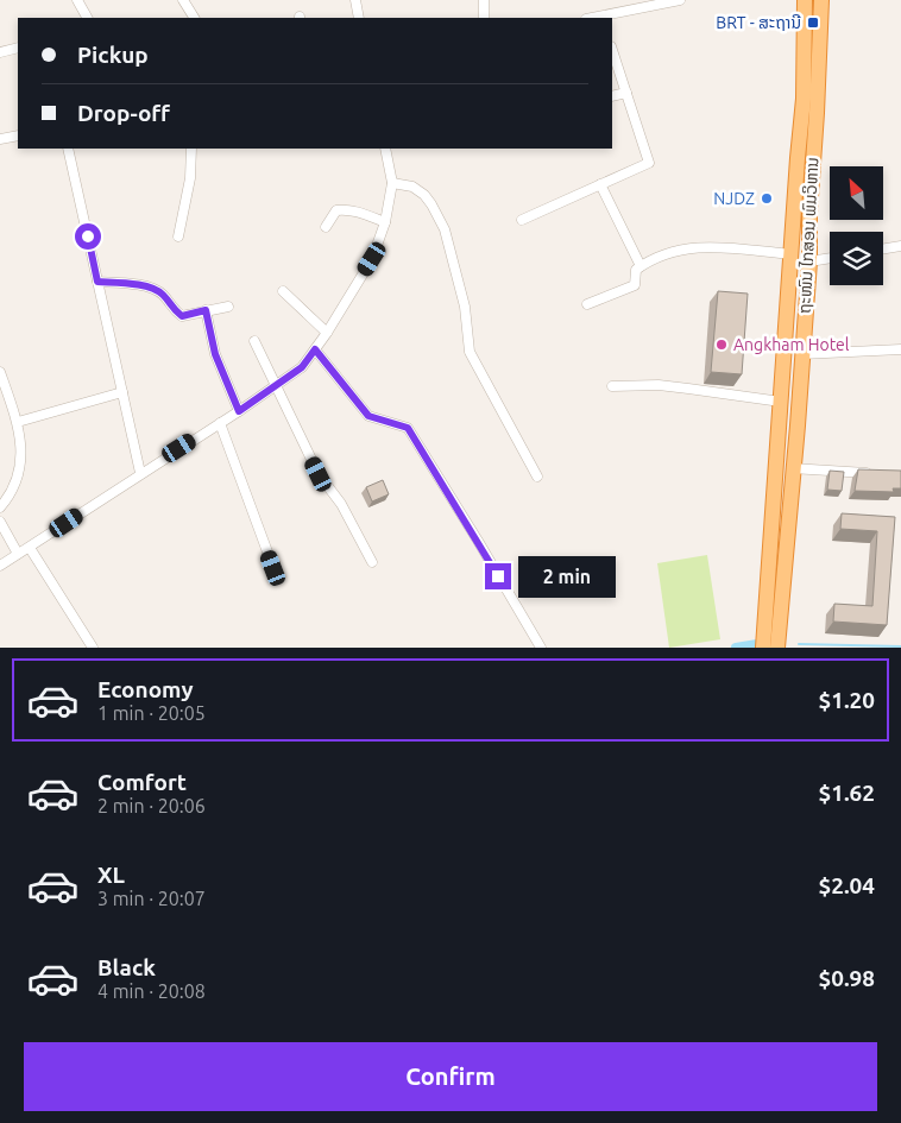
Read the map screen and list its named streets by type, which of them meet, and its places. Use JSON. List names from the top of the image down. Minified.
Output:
{"streets":{"highway":["ຖະໜົນ ໄກສອນ ພົມວິຫານ"]},"places":{"transit":["BRT - ສະຖານີ"],"other":["NJDZ","Angkham Hotel"]},"north":"top left","page":{"banner":["Pickup","Drop-off"],"bubble":"2 min","list":[{"name":"Economy","note":"1 min · 20:05","value":"$1.20"},{"name":"Comfort","note":"2 min · 20:06","value":"$1.62"},{"name":"XL","note":"3 min · 20:07","value":"$2.04"},{"name":"Black","note":"4 min · 20:08","value":"$0.98"}],"buttons":"Confirm"}}
